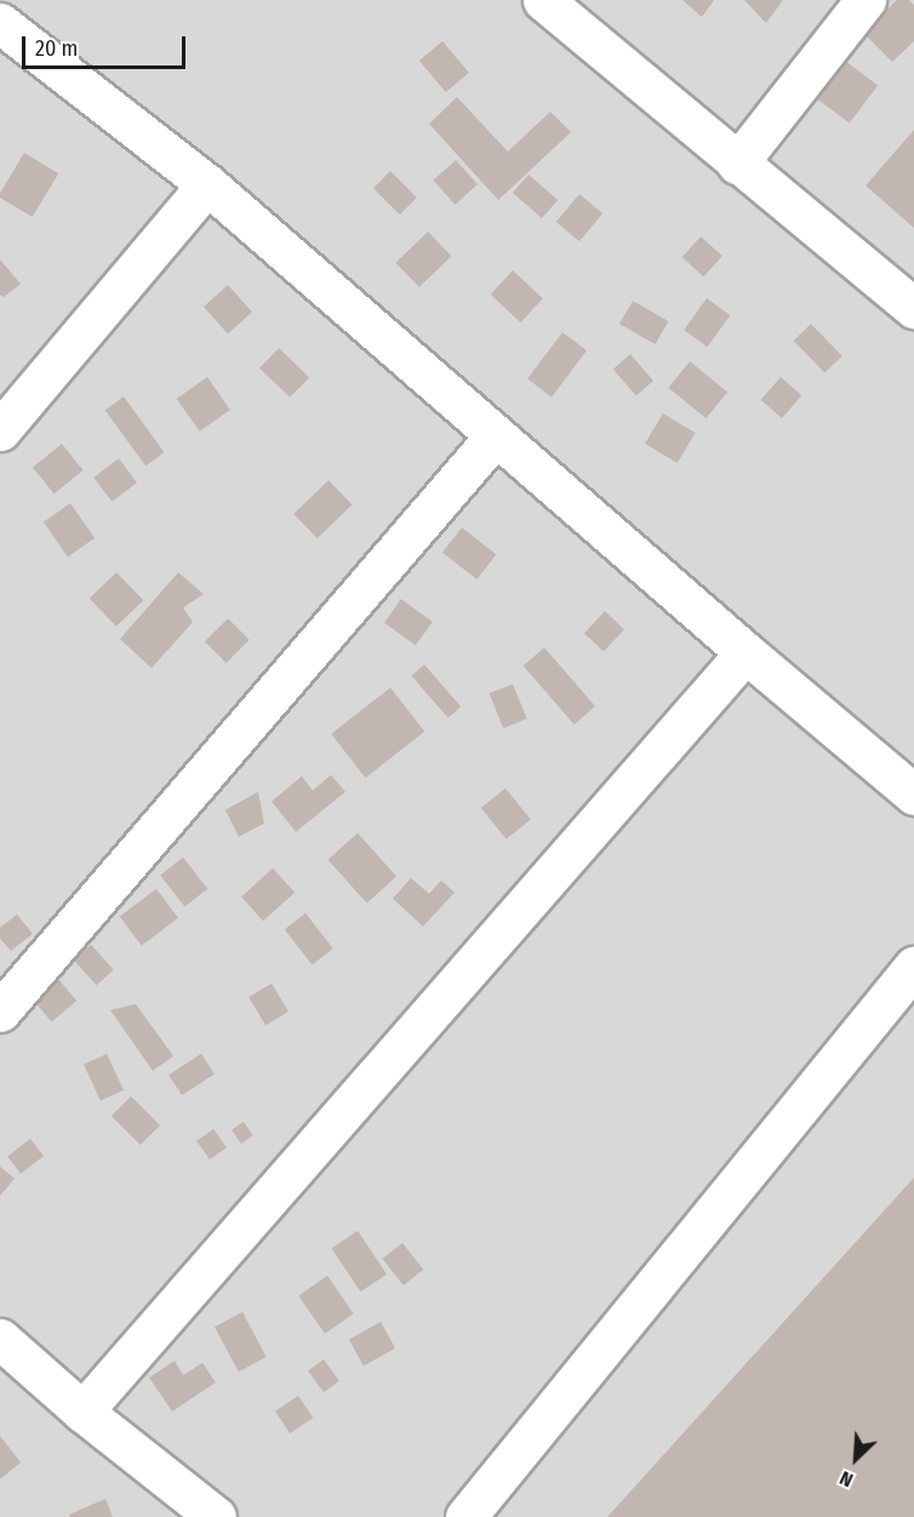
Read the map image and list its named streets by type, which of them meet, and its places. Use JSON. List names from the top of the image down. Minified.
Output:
{"scale_bar":"20 m","north":"bottom left"}
